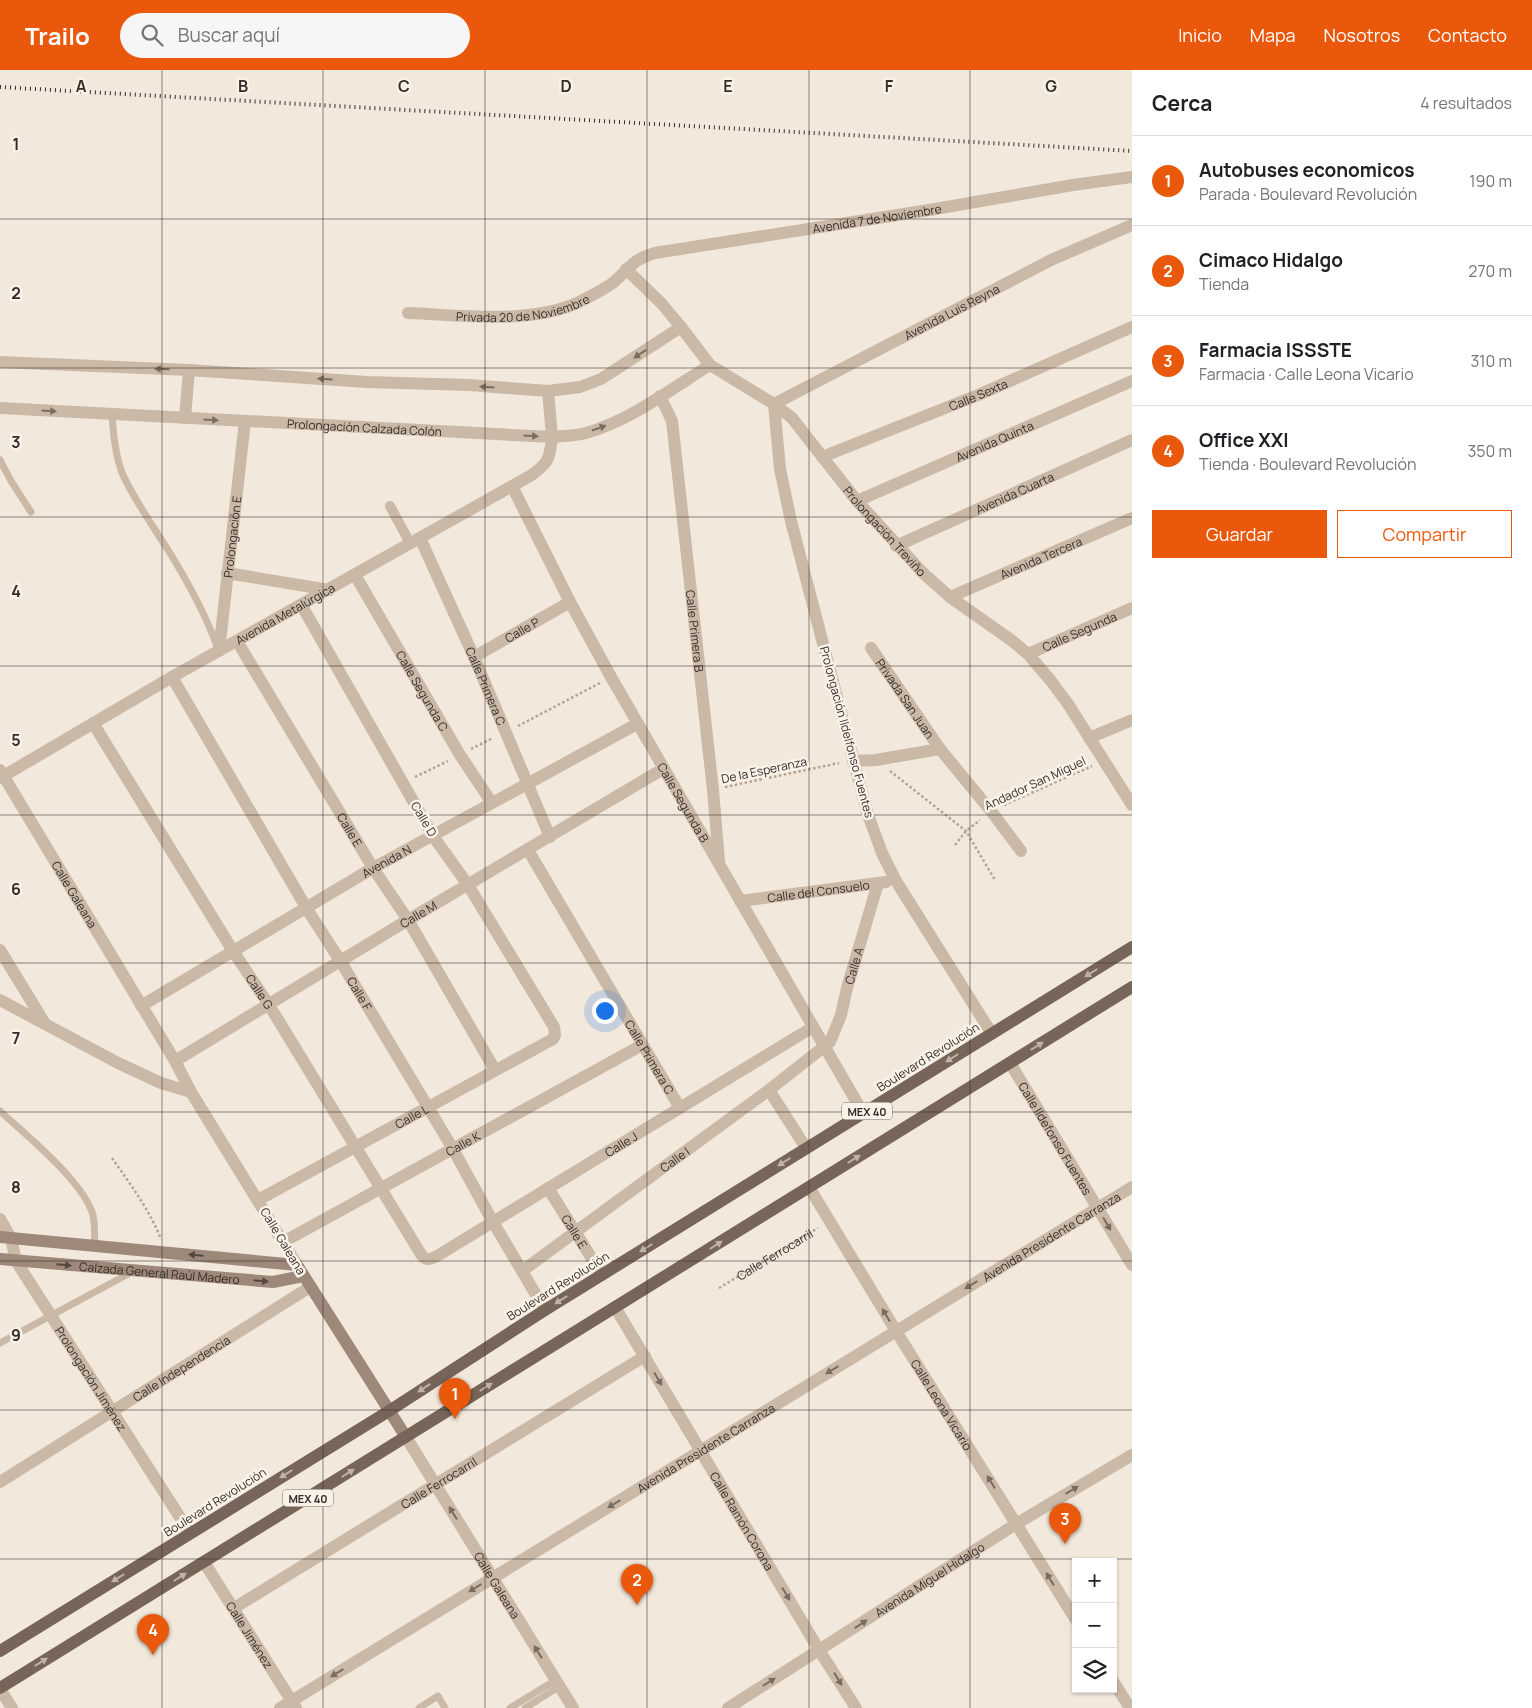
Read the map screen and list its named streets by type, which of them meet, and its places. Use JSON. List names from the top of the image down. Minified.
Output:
{"streets":{"main road":["Calle Galeana","Boulevard Revolución","MEX 40","Calzada General Raúl Madero"],"street":["Avenida 7 de Noviembre","Privada 20 de Noviembre","Avenida Luis Reyna","Calle Sexta","Prolongación Calzada Colón","Avenida Quinta","Avenida Cuarta","Prolongación Treviño","Prolongación E","Avenida Tercera","Avenida Metalúrgica","Calle P","Calle Primera B","Calle Segunda","Calle Primera C","Calle Segunda C","Privada San Juan","Prolongación Ildelfonso Fuentes","Calle Segunda B","Calle D","Calle E","Avenida N","Calle del Consuelo","Calle M","Calle A","Calle G","Calle F","Calle L","Calle Ildefonso Fuentes","Calle K","Calle J","Calle I","Avenida Presidente Carranza","Calle Ferrocarril","Calle Independencia","Prolongación Jiménez","Calle Leona Vicario","Calle Ramón Corona","Avenida Miguel Hidalgo","Calle Jiménez"],"path":["De la Esperanza","Andador San Miguel"]},"crossings":[["Avenida 7 de Noviembre","Privada 20 de Noviembre"],["Avenida 7 de Noviembre","Prolongación Treviño"],["Privada 20 de Noviembre","Prolongación Treviño"],["Avenida Luis Reyna","Prolongación Treviño"],["Avenida Luis Reyna","Prolongación Ildelfonso Fuentes"],["Calle Sexta","Prolongación Treviño"],["Prolongación Calzada Colón","Prolongación Treviño"],["Prolongación Calzada Colón","Prolongación E"],["Prolongación Calzada Colón","Avenida Metalúrgica"],["Prolongación Calzada Colón","Calle Primera B"],["Avenida Quinta","Prolongación Treviño"],["Avenida Cuarta","Prolongación Treviño"],["Prolongación Treviño","Avenida Tercera"],["Prolongación Treviño","Calle Segunda"],["Prolongación Treviño","Prolongación Ildelfonso Fuentes"],["Prolongación Treviño","Andador San Miguel"],["Prolongación E","Avenida Metalúrgica"],["Avenida Metalúrgica","Calle Primera C"],["Avenida Metalúrgica","Calle Segunda C"],["Avenida Metalúrgica","Calle Segunda B"],["Avenida Metalúrgica","Calle D"],["Avenida Metalúrgica","Calle E"],["Avenida Metalúrgica","Calle Galeana"],["Avenida Metalúrgica","Calle G"],["Avenida Metalúrgica","Calle F"],["Calle P","Calle Primera C"],["Calle P","Calle Segunda B"],["Calle Primera B","De la Esperanza"],["Calle Primera B","Calle Segunda B"],["Calle Primera C","Avenida N"],["Calle Primera C","Calle M"],["Calle Primera C","Calle K"],["Calle Primera C","Calle J"],["Calle Segunda C","Avenida N"],["Privada San Juan","Andador San Miguel"],["Prolongación Ildelfonso Fuentes","De la Esperanza"],["Prolongación Ildelfonso Fuentes","Calle del Consuelo"],["Prolongación Ildelfonso Fuentes","Boulevard Revolución"],["Calle Segunda B","Avenida N"],["Calle Segunda B","Calle del Consuelo"],["Calle Segunda B","Calle M"],["Calle Segunda B","Calle A"],["Calle Segunda B","Boulevard Revolución"],["Calle Segunda B","Calle J"],["Calle Segunda B","Calle I"],["Calle D","Avenida N"],["Calle D","Calle M"],["Calle D","Calle L"],["Calle E","Avenida N"],["Calle E","Calle M"],["Calle E","Boulevard Revolución"],["Calle E","Calle L"],["Calle E","Calle J"],["Calle E","Calle I"],["Avenida N","Calle Galeana"],["Avenida N","Calle G"],["Avenida N","Calle F"],["Calle del Consuelo","Calle A"],["Calle Galeana","Calle M"],["Calle Galeana","Boulevard Revolución"],["Calle Galeana","MEX 40"],["Calle Galeana","Calle L"],["Calle Galeana","Calle K"],["Calle Galeana","Avenida Presidente Carranza"],["Calle Galeana","Calle Ferrocarril"],["Calle Galeana","Calzada General Raúl Madero"],["Calle Galeana","Calle Independencia"],["Calle M","Calle G"],["Calle M","Calle F"],["Calle A","Calle I"],["Calle G","Calle L"],["Calle G","Calle K"],["Calle G","Calle J"],["Calle F","Boulevard Revolución"],["Calle F","Calle L"],["Calle F","Calle K"],["Calle F","Calle J"],["Calle F","Calle I"],["Boulevard Revolución","Prolongación Jiménez"],["MEX 40","Calle Ildefonso Fuentes"],["MEX 40","Calle Leona Vicario"],["MEX 40","Calle Ramón Corona"],["MEX 40","Calle Jiménez"],["Calle Ildefonso Fuentes","Avenida Presidente Carranza"],["Avenida Presidente Carranza","Calle Leona Vicario"],["Avenida Presidente Carranza","Calle Ramón Corona"],["Avenida Presidente Carranza","Calle Jiménez"],["Calle Ferrocarril","Calle Leona Vicario"],["Calle Ferrocarril","Calle Ramón Corona"],["Calle Ferrocarril","Calle Jiménez"],["Calzada General Raúl Madero","Prolongación Jiménez"],["Calle Independencia","Prolongación Jiménez"],["Calle Leona Vicario","Avenida Miguel Hidalgo"],["Calle Ramón Corona","Avenida Miguel Hidalgo"]],"one_way":["Avenida Presidente Carranza","Calle Leona Vicario","Calle Ramón Corona","Avenida Miguel Hidalgo"],"page":{"header":"Trailo","search":"Buscar aquí","nav":["Inicio","Mapa","Nosotros","Contacto"],"heading":["Cerca","4 resultados"],"list":[{"mark":"1","name":"Autobuses economicos","note":"Parada · Boulevard Revolución","value":"190 m"},{"mark":"2","name":"Cimaco Hidalgo","note":"Tienda","value":"270 m"},{"mark":"3","name":"Farmacia ISSSTE","note":"Farmacia · Calle Leona Vicario","value":"310 m"},{"mark":"4","name":"Office XXI","note":"Tienda · Boulevard Revolución","value":"350 m"}],"buttons":["Guardar","Compartir"],"pins":["1","3","2","4"],"map_buttons":["+","−"]},"grid":{"columns":["A","B","C","D","E","F","G"],"rows":["1","2","3","4","5","6","7","8","9"]}}
